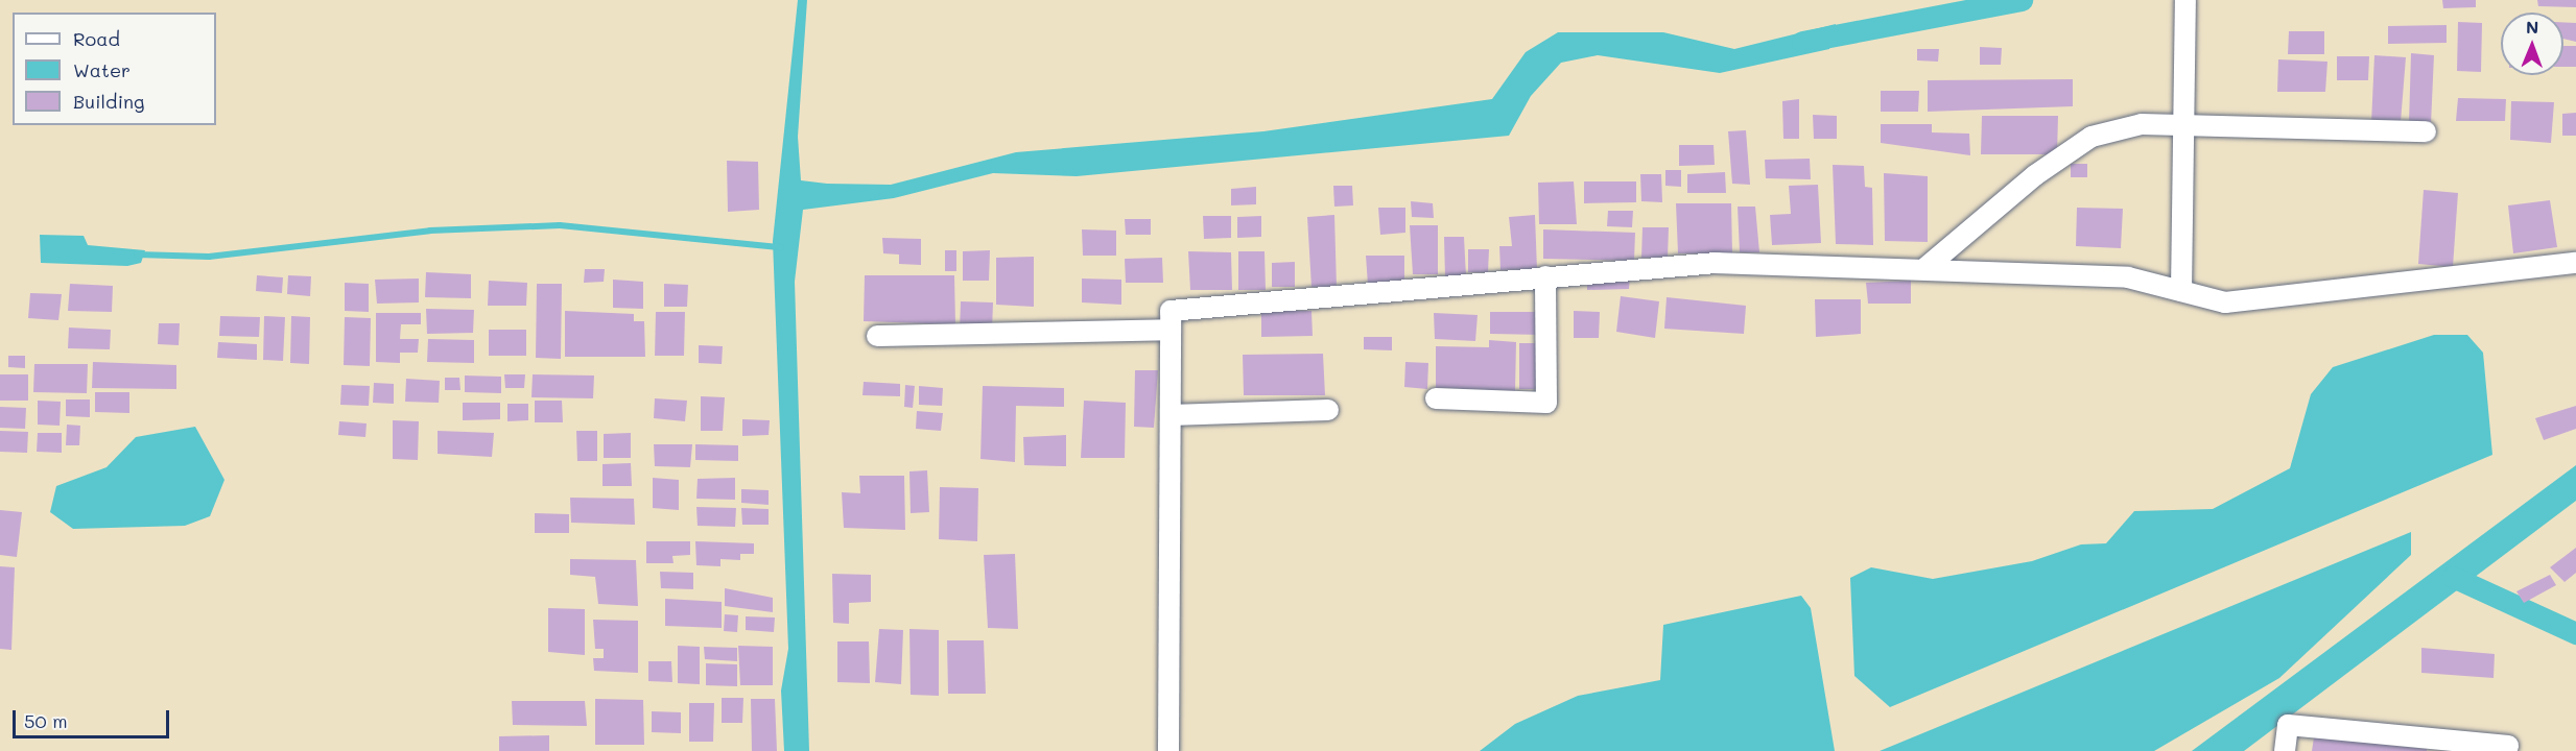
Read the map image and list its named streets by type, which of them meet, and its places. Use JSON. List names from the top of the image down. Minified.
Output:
{"legend":["Road","Water","Building"],"scale_bar":"50 m","north":"top"}
